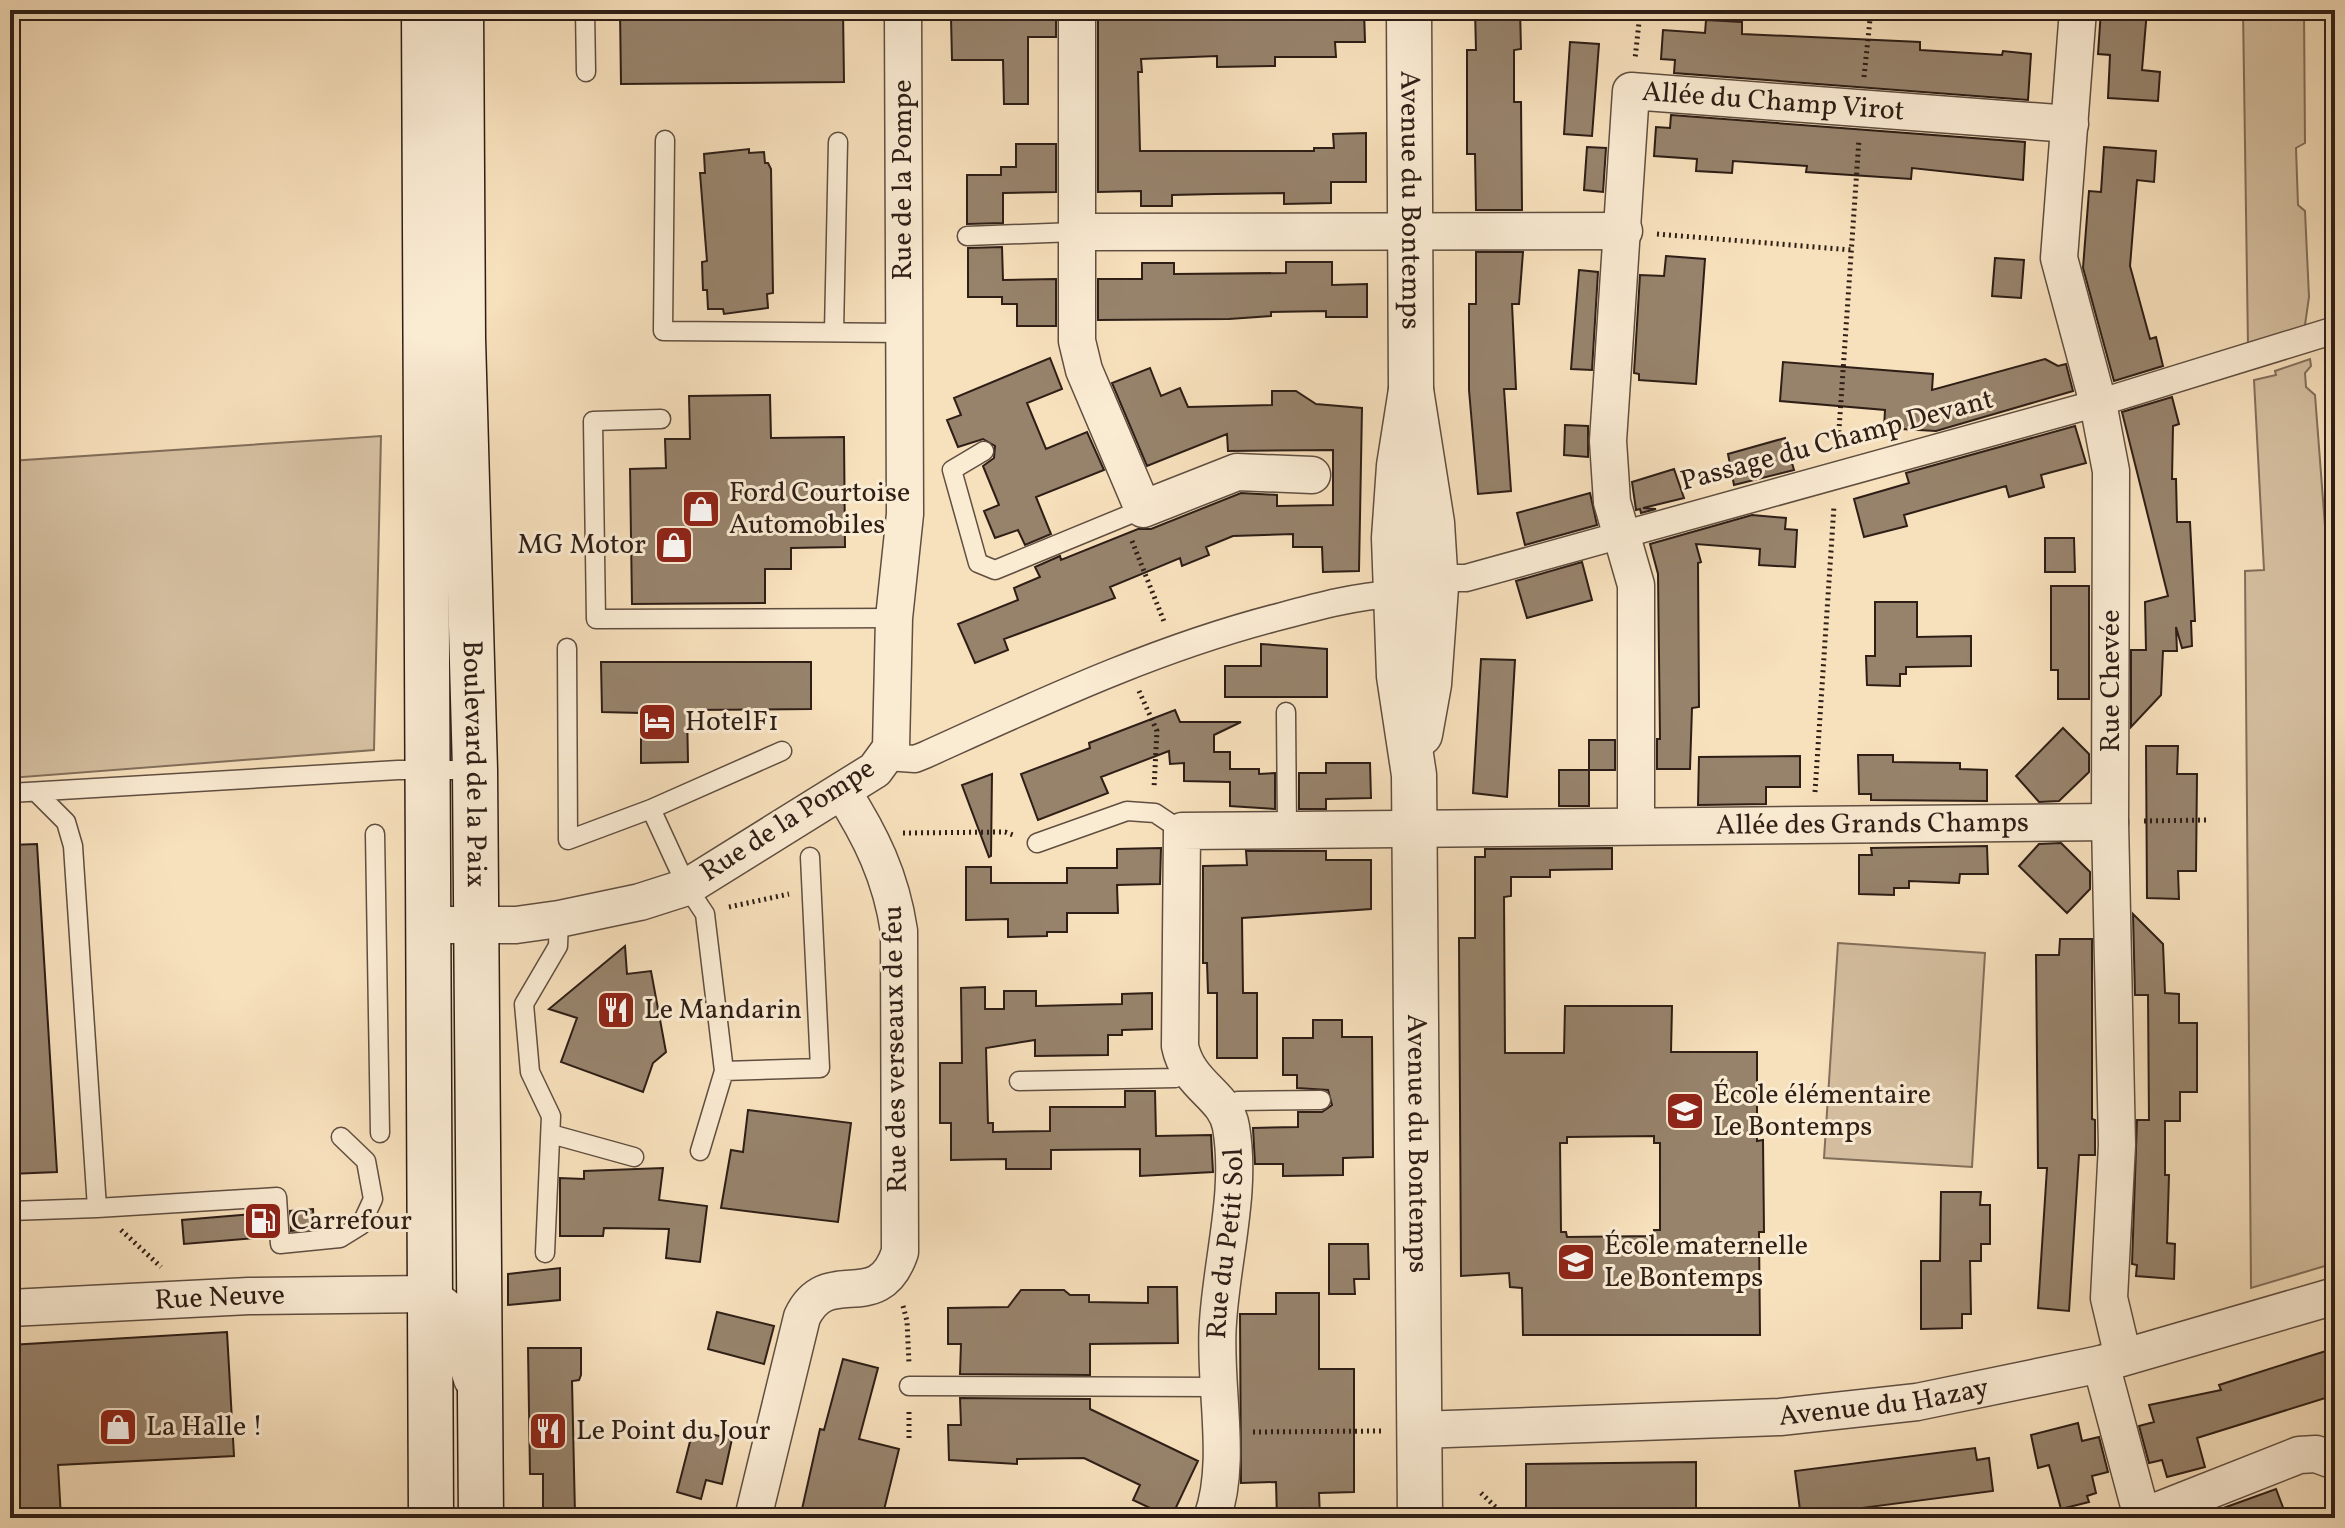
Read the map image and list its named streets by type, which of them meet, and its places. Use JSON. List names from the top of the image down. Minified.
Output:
{"streets":{"main road":["Avenue du Bontemps","Boulevard de la Paix"],"street":["Allée du Champ Virot","Rue de la Pompe","Passage du Champ Devant","Rue Chevée","Allée des Grands Champs","Rue des verseaux de feu","Rue du Petit Sol","Rue Neuve","Avenue du Hazay"]},"crossings":[["Allée du Champ Virot","Passage du Champ Devant"],["Allée du Champ Virot","Rue Chevée"],["Rue de la Pompe","Boulevard de la Paix"],["Rue de la Pompe","Rue des verseaux de feu"],["Avenue du Bontemps","Passage du Champ Devant"],["Avenue du Bontemps","Allée des Grands Champs"],["Avenue du Bontemps","Avenue du Hazay"],["Passage du Champ Devant","Rue Chevée"],["Rue Chevée","Allée des Grands Champs"],["Rue Chevée","Avenue du Hazay"],["Boulevard de la Paix","Rue Neuve"]],"places":{"shop":["Ford Courtoise Automobiles","MG Motor","La Halle !"],"hotel":["HotelF1"],"restaurant":["Le Mandarin","Le Point du Jour"],"school or university":["École élémentaire Le Bontemps","École maternelle Le Bontemps"],"fuel station":["Carrefour"]}}
